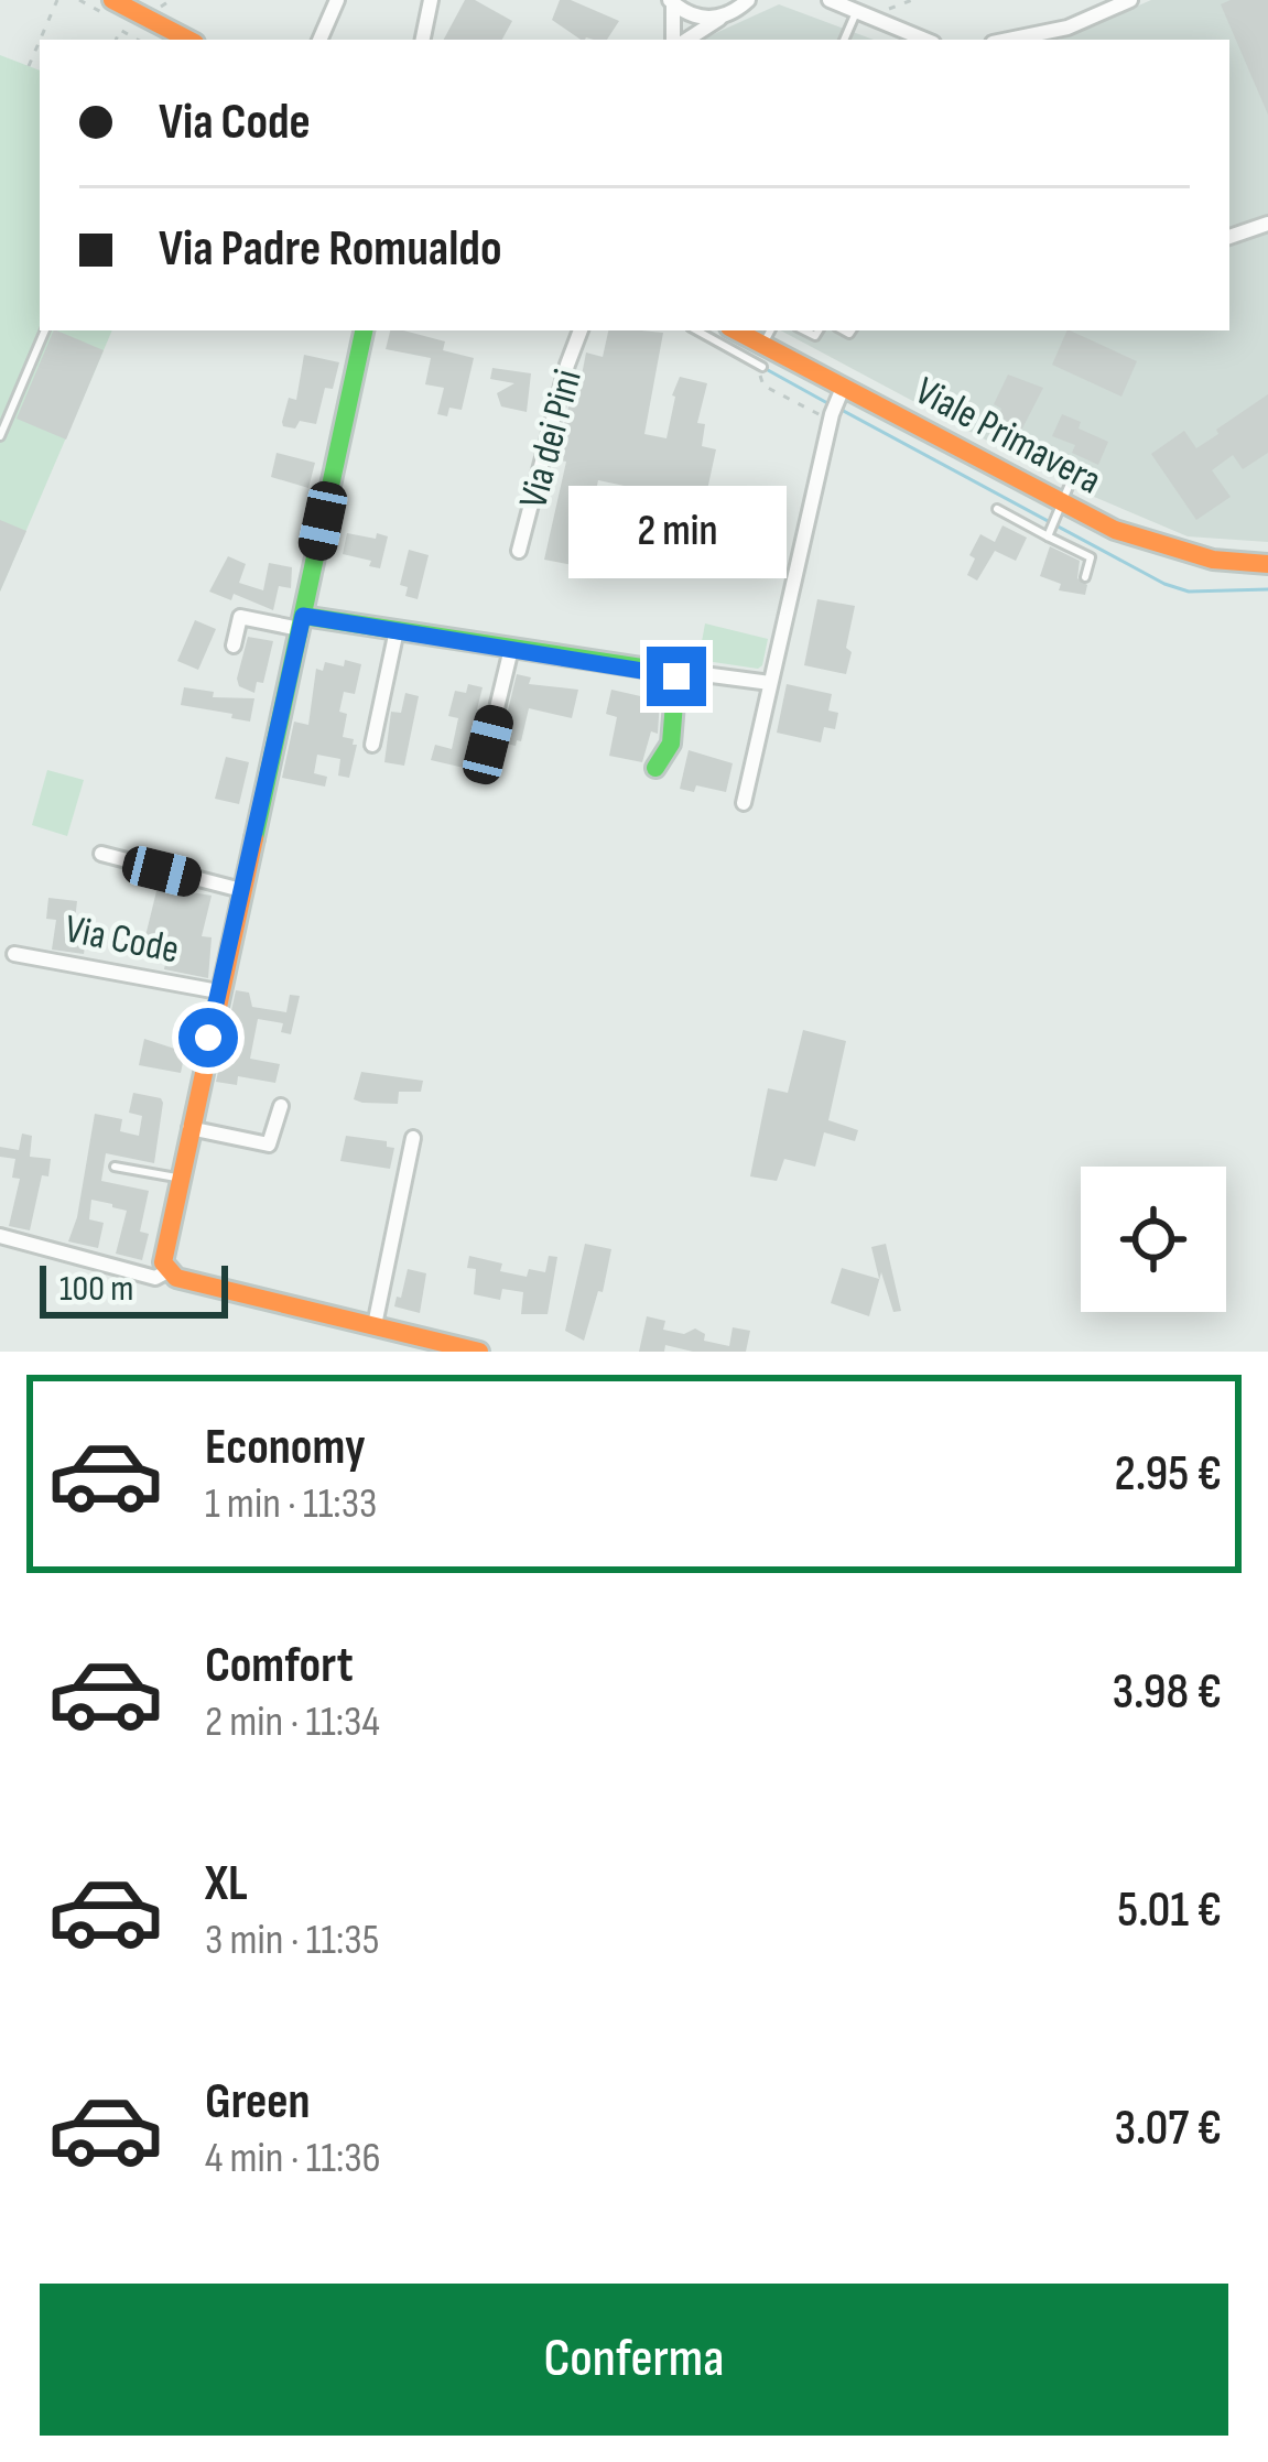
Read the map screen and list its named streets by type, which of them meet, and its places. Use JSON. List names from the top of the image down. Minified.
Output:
{"streets":{"street":["Viale Primavera","Via dei Pini","Via Code"]},"scale_bar":"100 m","page":{"banner":["Via Code","Via Padre Romualdo"],"bubble":"2 min","scale":"100 m","list":[{"name":"Economy","note":"1 min · 11:33","value":"2.95 €"},{"name":"Comfort","note":"2 min · 11:34","value":"3.98 €"},{"name":"XL","note":"3 min · 11:35","value":"5.01 €"},{"name":"Green","note":"4 min · 11:36","value":"3.07 €"}],"buttons":"Conferma"}}
